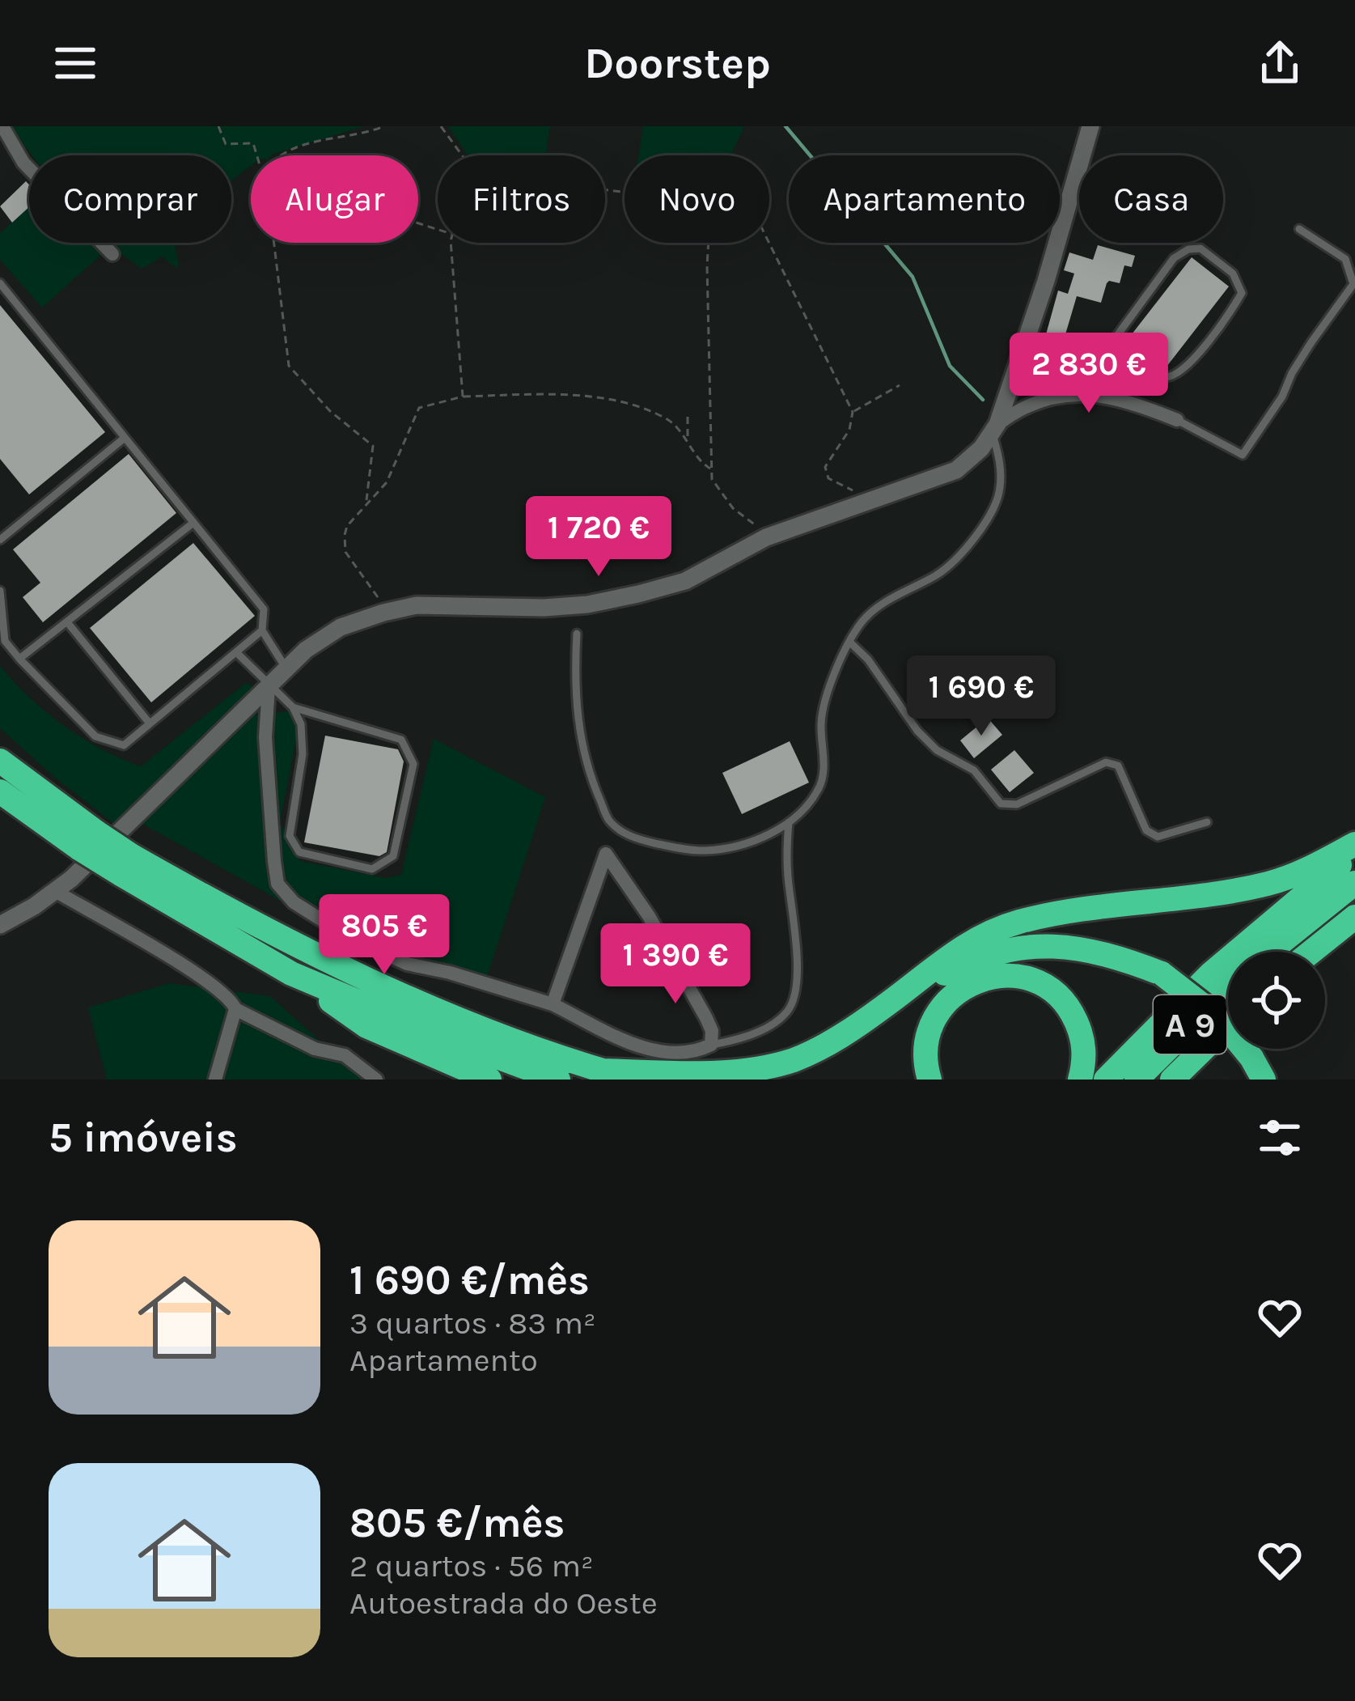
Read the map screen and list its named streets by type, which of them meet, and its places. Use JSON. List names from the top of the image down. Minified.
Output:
{"streets":{"highway":["A 9"]},"page":{"header":"Doorstep","chip":["Comprar","Alugar","Filtros","Novo","Apartamento","Casa"],"price":["2 830 €","1 720 €","1 690 €","805 €","1 390 €"],"heading":"5 imóveis","list":[{"name":"1 690 €/mês","note":"3 quartos · 83 m² · Apartamento"},{"name":"805 €/mês","note":"2 quartos · 56 m² · Autoestrada do Oeste"}]}}
